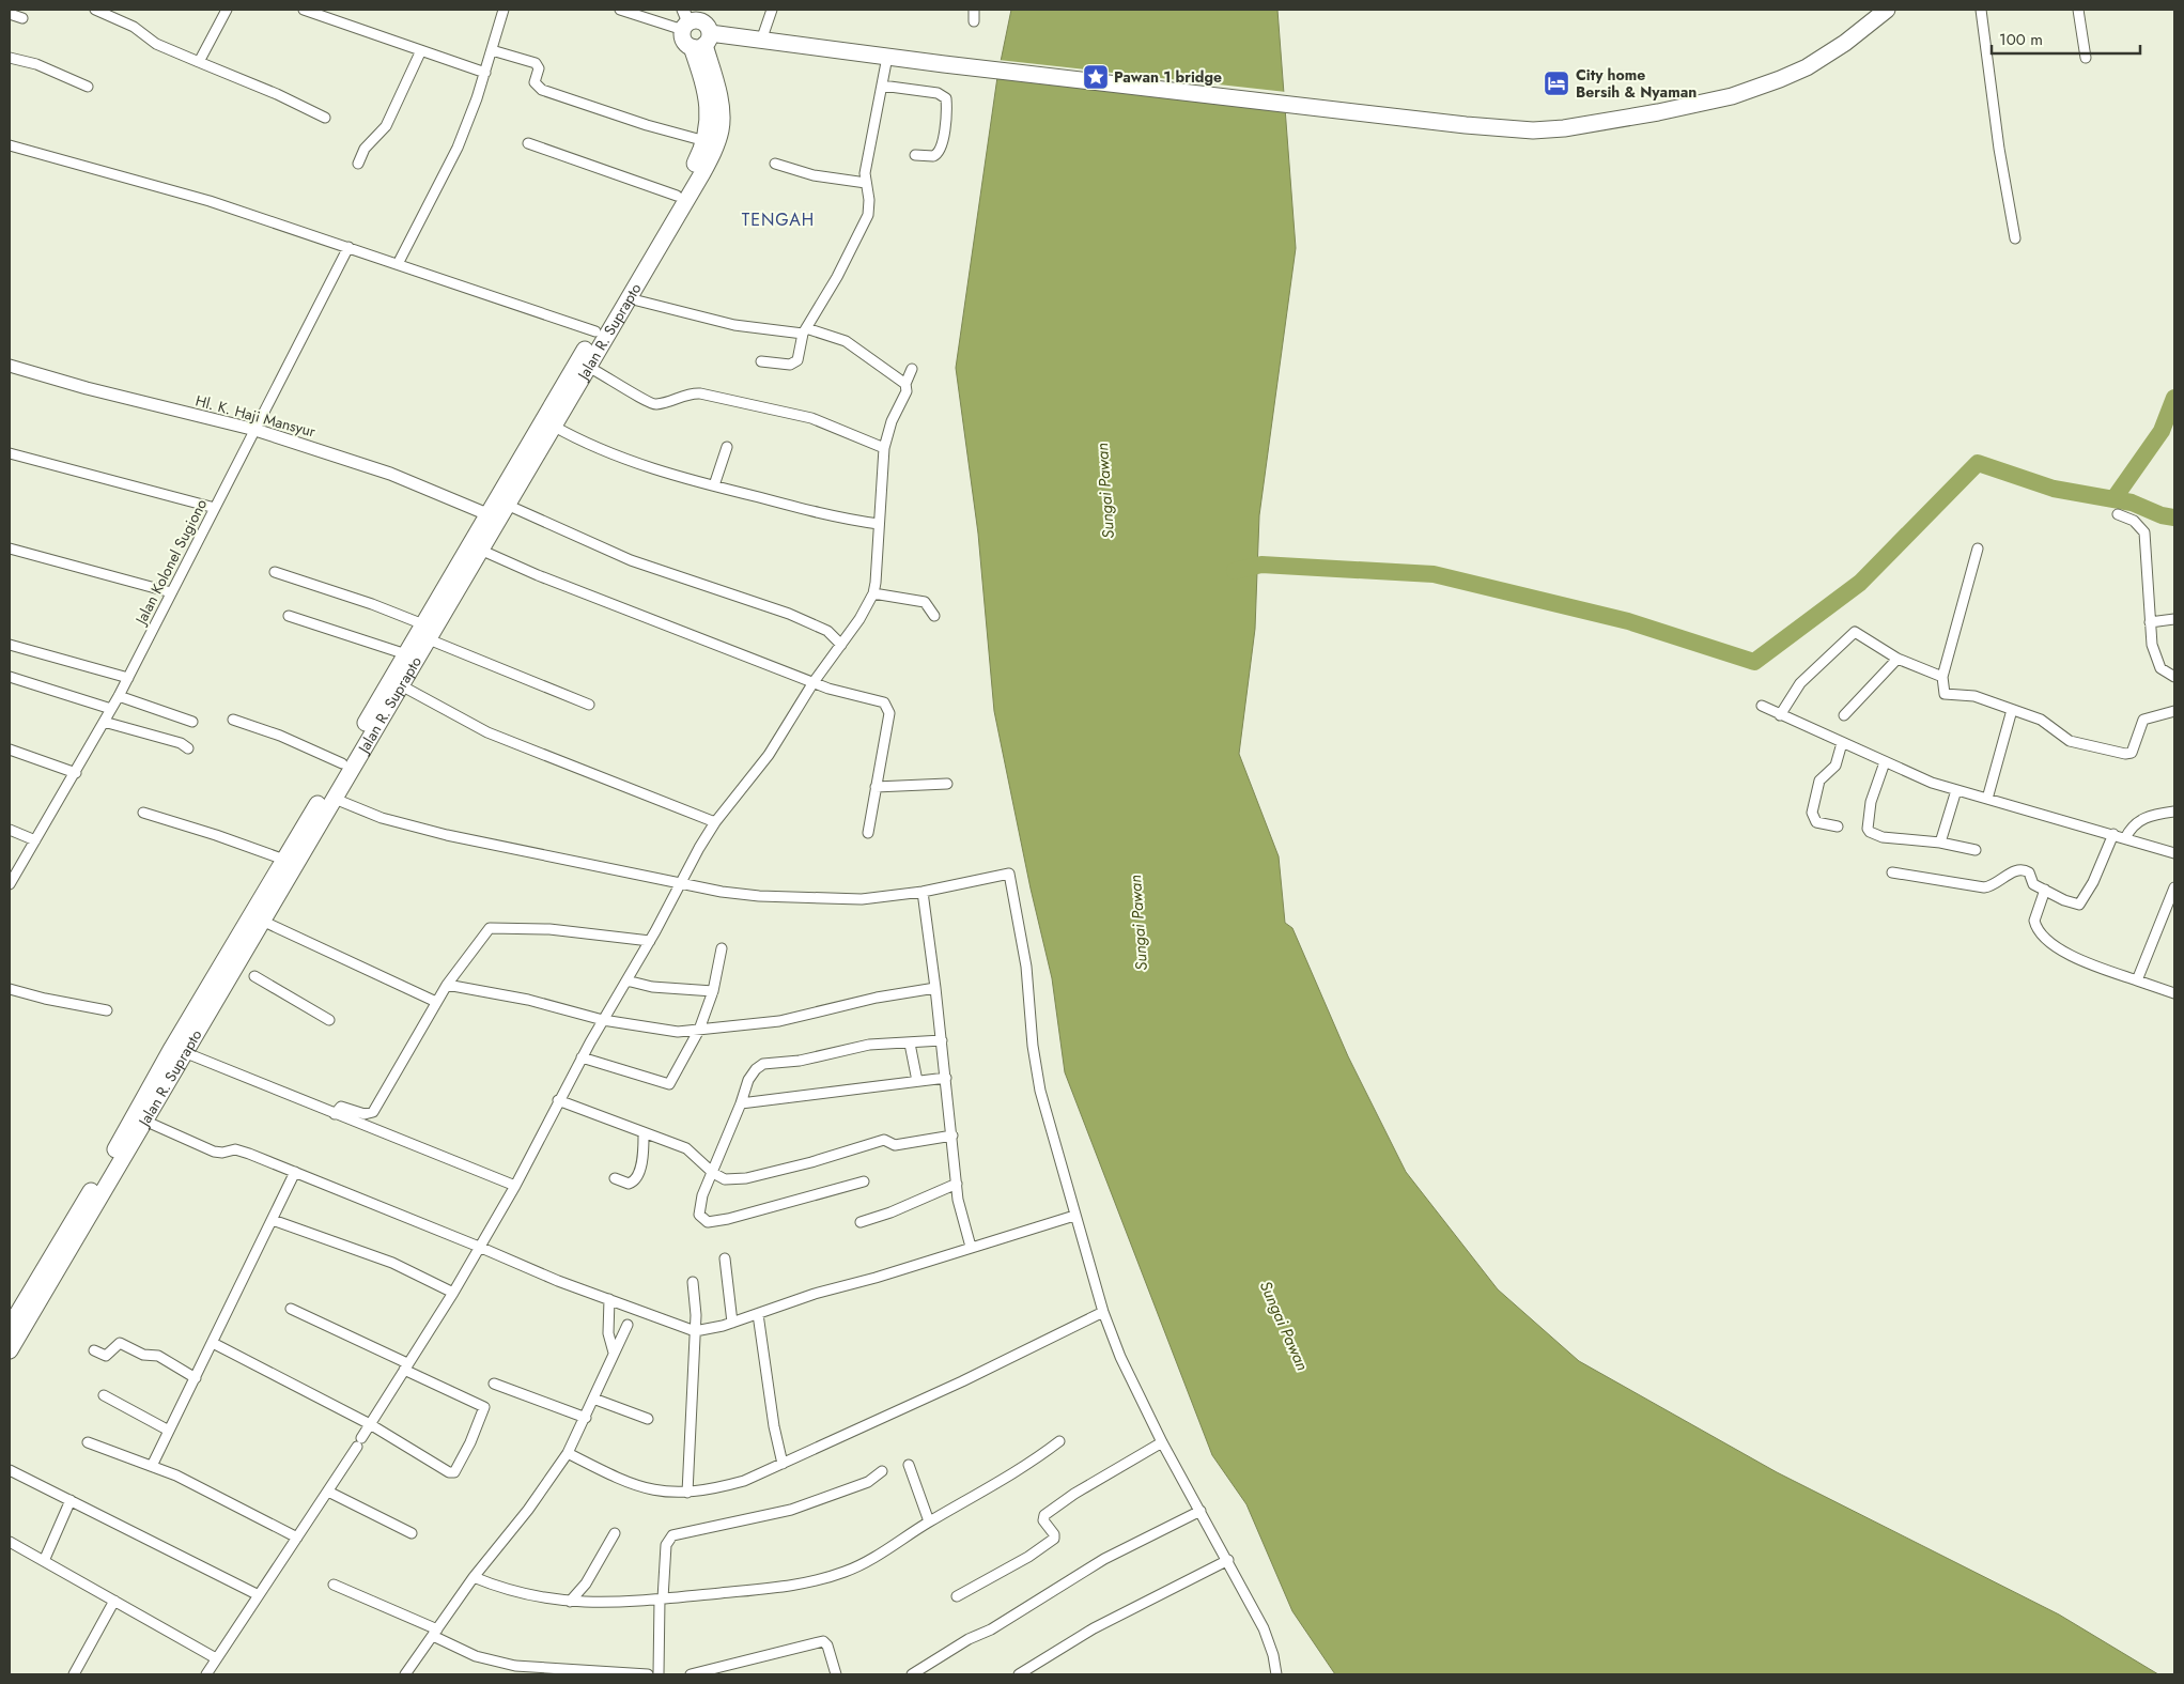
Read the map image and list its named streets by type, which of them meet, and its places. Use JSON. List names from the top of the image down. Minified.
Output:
{"streets":{"main road":["Jalan R. Suprapto"],"street":["Hl. K. Haji Mansyur","Jalan Kolonel Sugiono"]},"crossings":[["Jalan R. Suprapto","Hl. K. Haji Mansyur"],["Hl. K. Haji Mansyur","Jalan Kolonel Sugiono"]],"districts":["TENGAH"],"water":["Sungai Pawan"],"places":{"place":["Pawan 1 bridge"],"hotel":["City home Bersih & Nyaman"]},"scale_bar":"100 m"}
